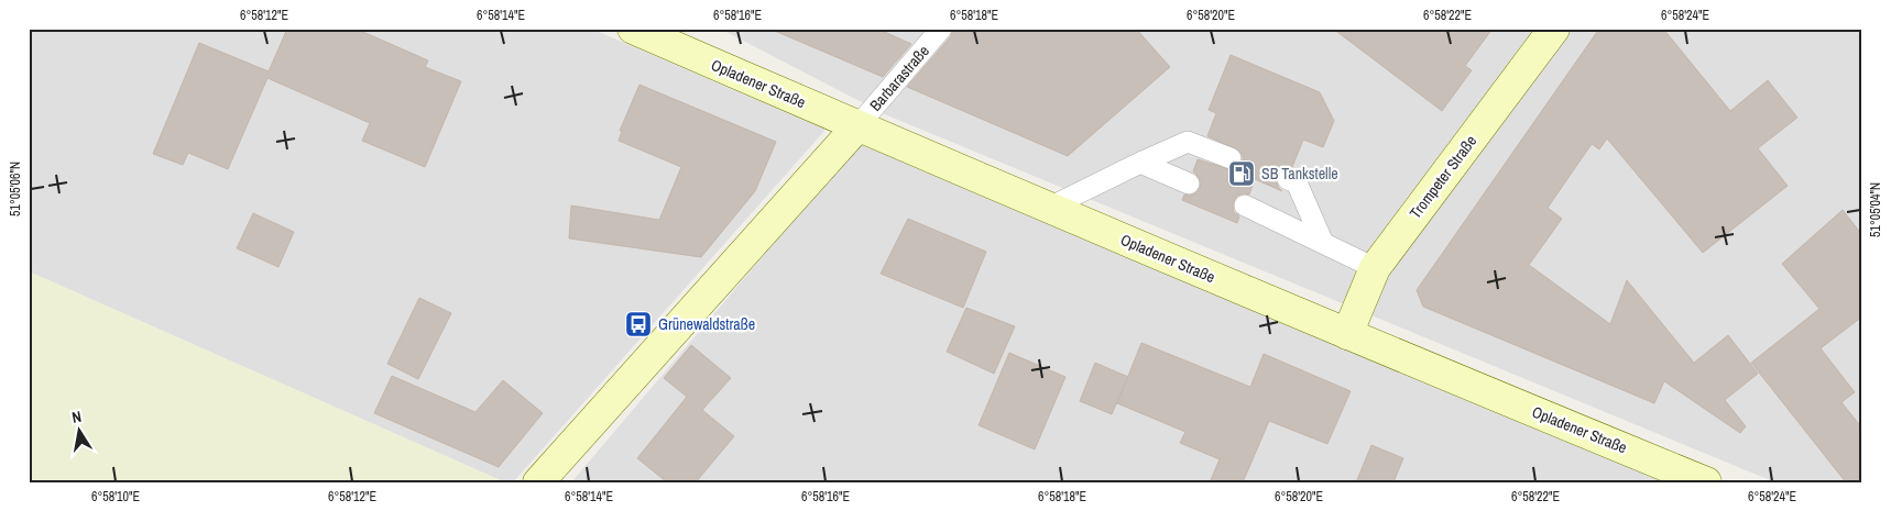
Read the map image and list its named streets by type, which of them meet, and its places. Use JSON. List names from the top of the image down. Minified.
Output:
{"streets":{"main road":["Opladener Straße","Trompeter Straße"],"lane":["Barbarastraße"]},"crossings":[["Barbarastraße","Opladener Straße"],["Opladener Straße","Trompeter Straße"]],"places":{"fuel station":["SB Tankstelle"],"bus stop":["Grünewaldstraße"]},"north":"top","coordinates":["6°58'12\"E","6°58'14\"E","6°58'16\"E","6°58'18\"E","6°58'20\"E","6°58'22\"E","6°58'24\"E","51°05'06\"N","51°05'04\"N","6°58'10\"E"]}
